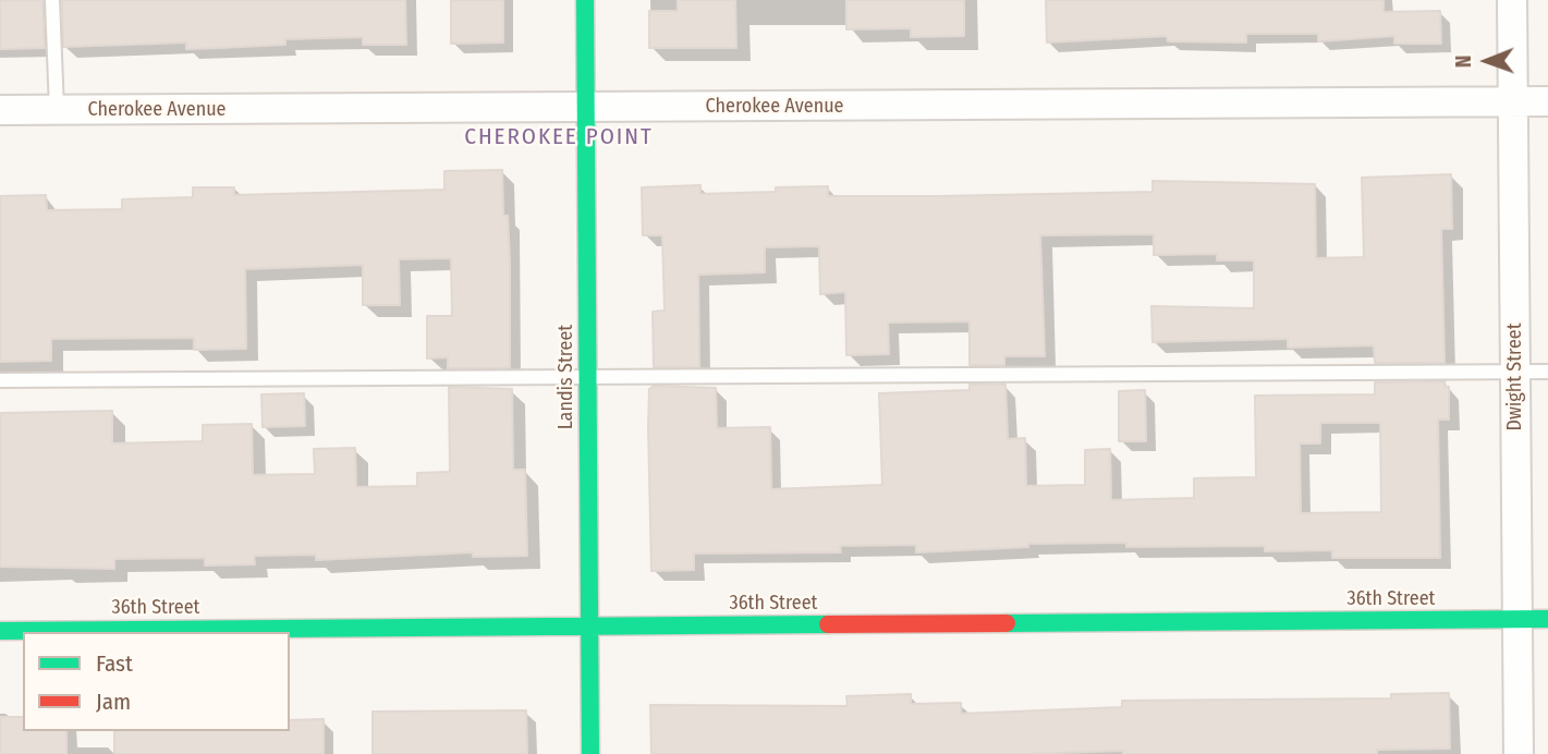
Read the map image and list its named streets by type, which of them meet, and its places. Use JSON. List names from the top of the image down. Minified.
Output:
{"streets":{"street":["Cherokee Avenue","Landis Street","Dwight Street","36th Street"]},"crossings":[["Cherokee Avenue","Landis Street"],["Cherokee Avenue","Dwight Street"],["Landis Street","36th Street"],["Dwight Street","36th Street"]],"districts":["CHEROKEE POINT"],"legend":["Fast","Jam"],"north":"left"}
